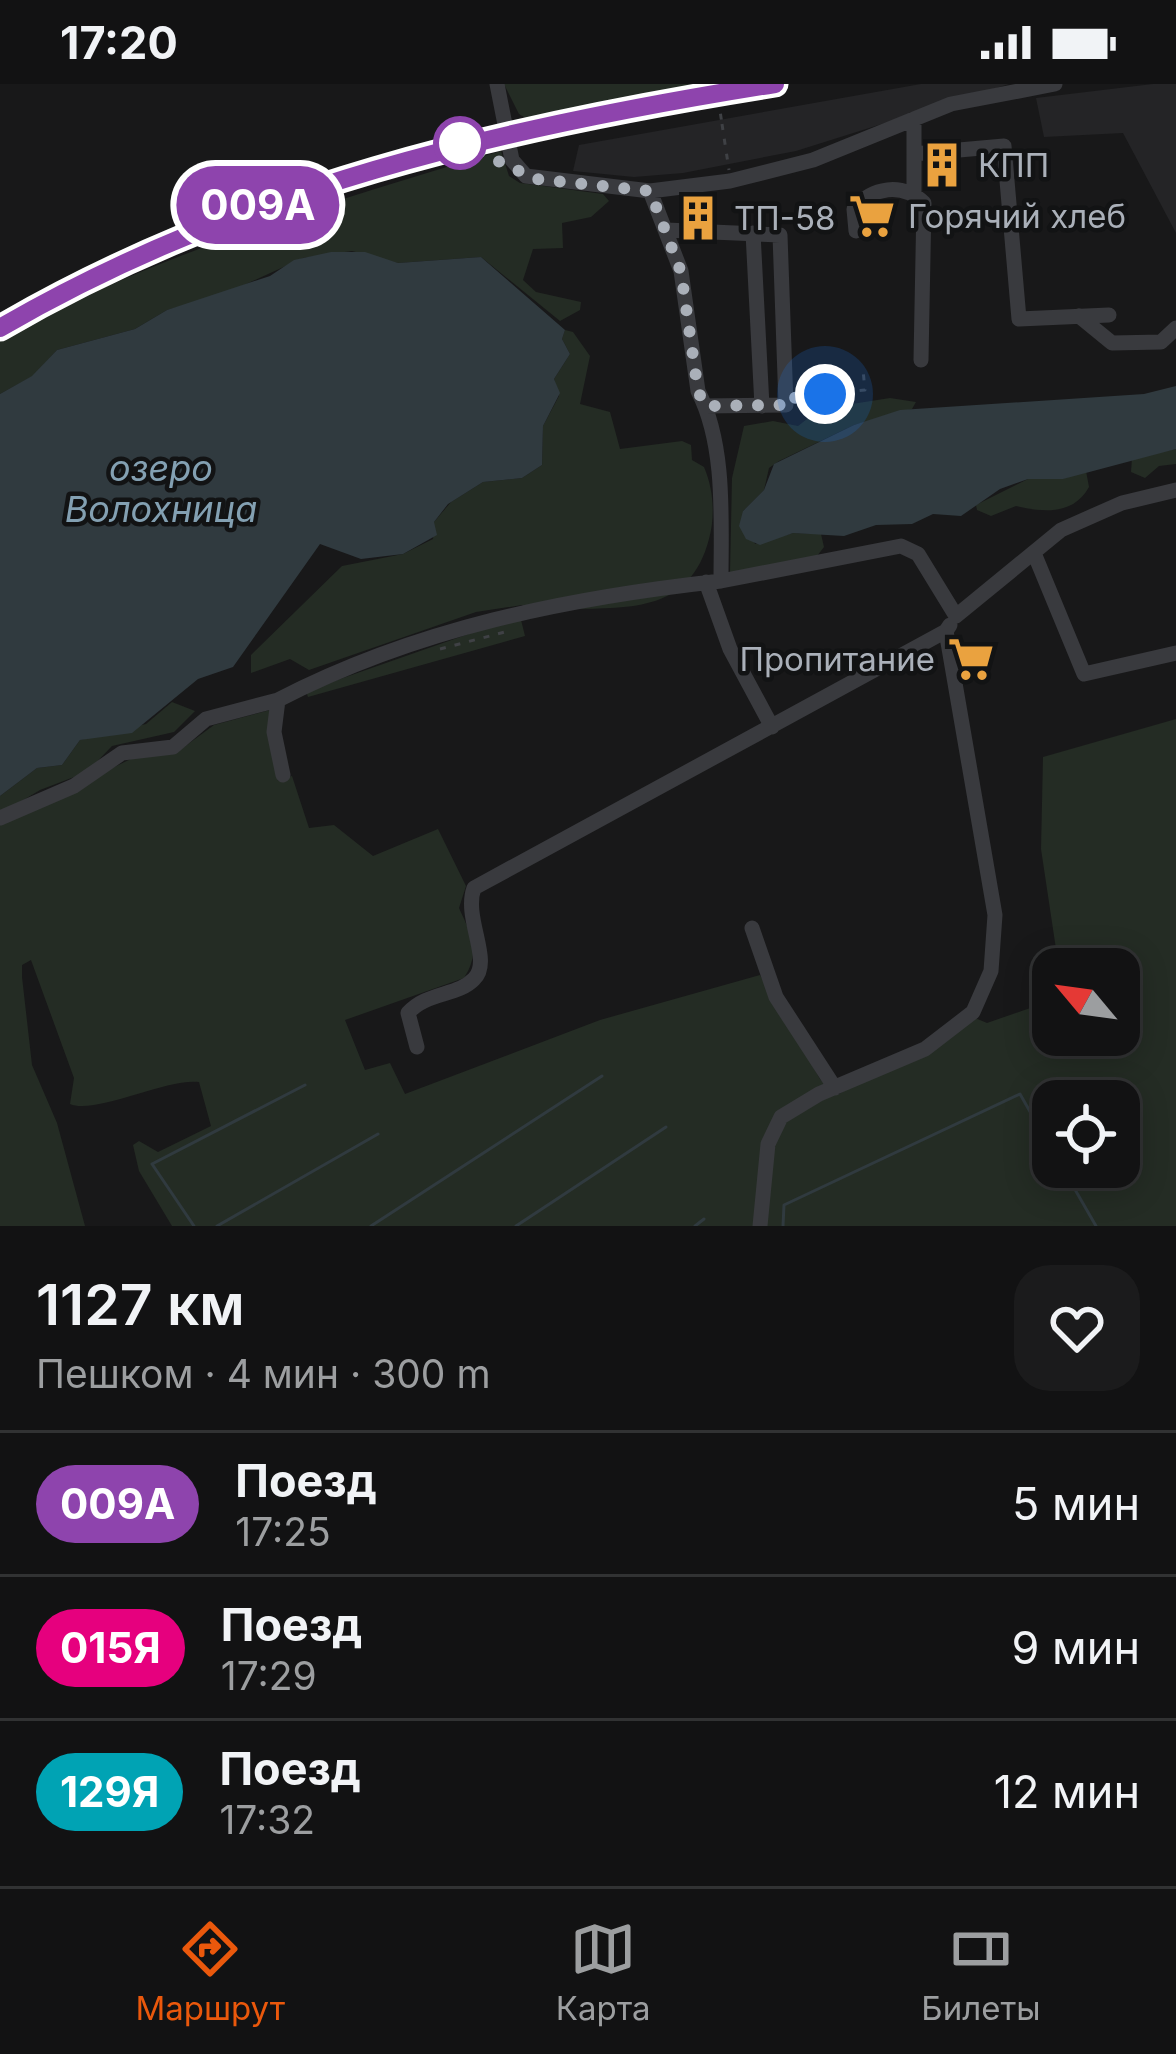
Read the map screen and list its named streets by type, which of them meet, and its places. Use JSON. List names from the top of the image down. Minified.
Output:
{"water":["озеро Волохница"],"places":{"building":["КПП","ТП-58"],"supermarket":["Горячий хлеб","Пропитание"]},"north":"top left","page":{"status":"17:20","on_map":"009А","heading":["1127 км","Пешком · 4 мин · 300 m"],"list":[{"mark":"009А","name":"Поезд","note":"17:25","value":"5 мин"},{"mark":"015Я","name":"Поезд","note":"17:29","value":"9 мин"},{"mark":"129Я","name":"Поезд","note":"17:32","value":"12 мин"}],"tabs":["Маршрут","Карта","Билеты"]}}
